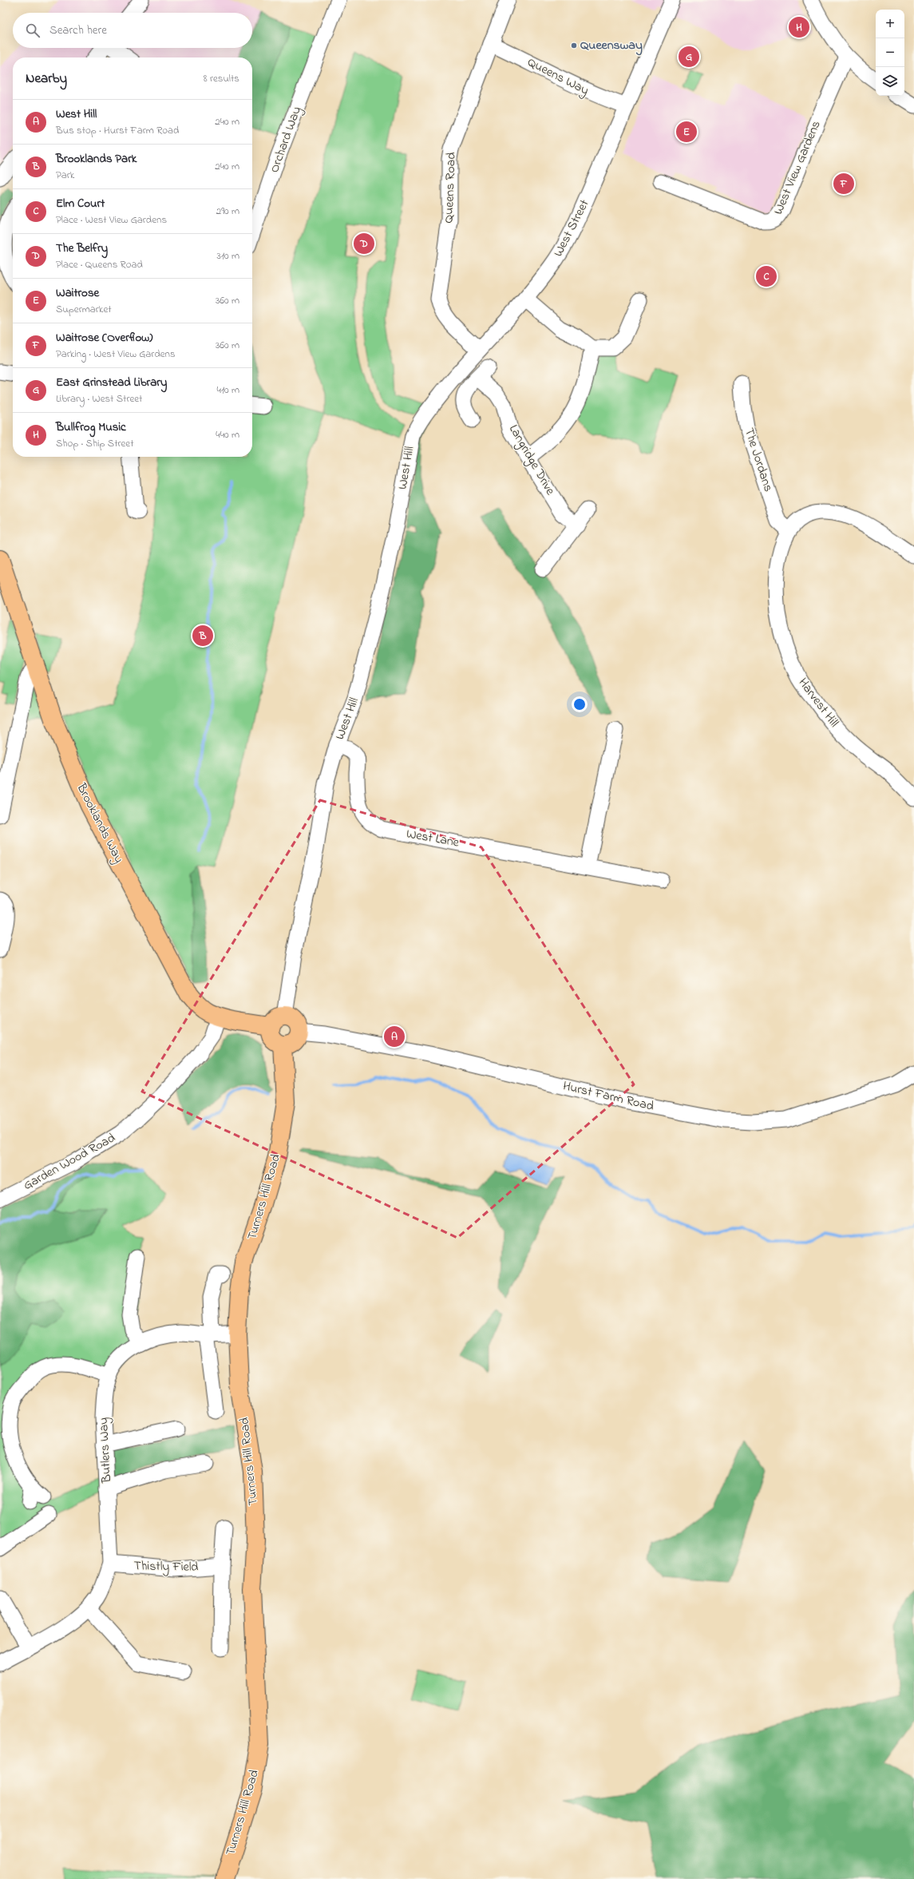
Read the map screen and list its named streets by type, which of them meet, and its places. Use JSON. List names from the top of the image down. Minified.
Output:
{"streets":{"main road":["Brooklands Way","Turners Hill Road"],"street":["Queens Way","Orchard Way","West View Gardens","Queens Road","West Street","Langridge Drive","The Jordans","West Hill","Harvest Hill","West Lane","Hurst Farm Road","Garden Wood Road","Butlers Way","Thistly Field"]},"crossings":[["Queens Way","Queens Road"],["Queens Way","West Street"],["Queens Road","West Street"],["West Street","West Hill"],["The Jordans","Harvest Hill"],["West Hill","Brooklands Way"],["West Hill","West Lane"],["West Hill","Hurst Farm Road"],["West Hill","Turners Hill Road"],["Brooklands Way","Hurst Farm Road"],["Brooklands Way","Garden Wood Road"],["Brooklands Way","Turners Hill Road"],["Hurst Farm Road","Turners Hill Road"],["Turners Hill Road","Butlers Way"]],"places":["Queensway"],"page":{"map_buttons":["+","−"],"search":"Search here","pins":["H","G","E","F","D","C","B","A"],"heading":["Nearby","8 results"],"list":[{"mark":"A","name":"West Hill","note":"Bus stop · Hurst Farm Road","value":"240 m"},{"mark":"B","name":"Brooklands Park","note":"Park","value":"240 m"},{"mark":"C","name":"Elm Court","note":"Place · West View Gardens","value":"290 m"},{"mark":"D","name":"The Belfry","note":"Place · Queens Road","value":"310 m"},{"mark":"E","name":"Waitrose","note":"Supermarket","value":"360 m"},{"mark":"F","name":"Waitrose (Overflow)","note":"Parking · West View Gardens","value":"360 m"},{"mark":"G","name":"East Grinstead Library","note":"Library · West Street","value":"410 m"},{"mark":"H","name":"Bullfrog Music","note":"Shop · Ship Street","value":"440 m"}]}}
